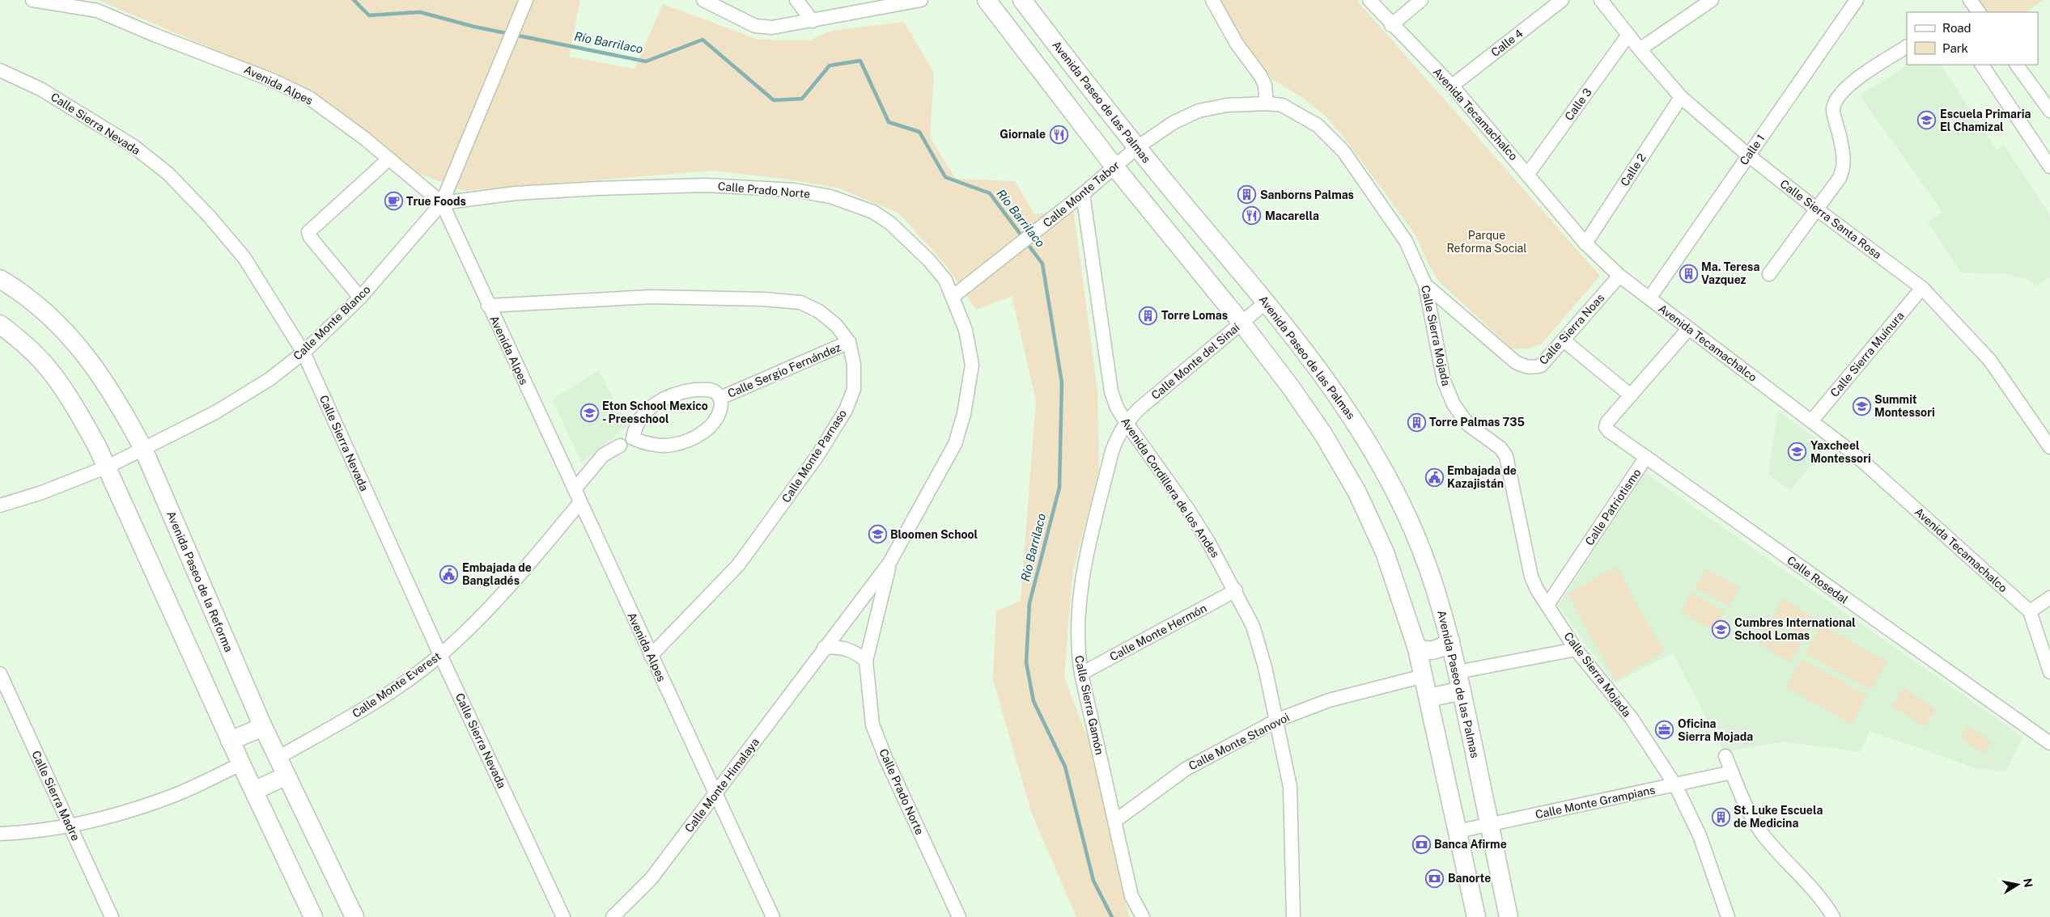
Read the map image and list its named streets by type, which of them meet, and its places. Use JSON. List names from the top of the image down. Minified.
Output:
{"streets":{"main road":["Avenida Paseo de las Palmas","Avenida Paseo de la Reforma"],"street":["Calle 4","Avenida Alpes","Calle 3","Avenida Tecamachalco","Calle Sierra Nevada","Calle 1","Calle 2","Calle Prado Norte","Calle Monte Tabor","Calle Sierra Santa Rosa","Calle Monte Blanco","Calle Sierra Noas","Calle Sierra Mojada","Calle Sierra Muínura","Calle Monte del Sinaí","Calle Sergio Fernández","Calle Monte Parnaso","Avenida Cordillera de los Andes","Calle Patriotismo","Calle Rosedal","Calle Monte Hermón","Calle Monte Everest","Calle Sierra Gamón","Calle Monte Stanovoi","Calle Monte Himalaya","Calle Sierra Madre","Calle Monte Grampians"]},"crossings":[["Calle 4","Avenida Tecamachalco"],["Avenida Alpes","Calle Prado Norte"],["Avenida Alpes","Calle Monte Blanco"],["Avenida Alpes","Calle Monte Parnaso"],["Avenida Alpes","Calle Monte Everest"],["Avenida Alpes","Calle Monte Himalaya"],["Avenida Paseo de las Palmas","Calle Monte Tabor"],["Avenida Paseo de las Palmas","Calle Monte del Sinaí"],["Avenida Paseo de las Palmas","Calle Monte Grampians"],["Calle 3","Avenida Tecamachalco"],["Calle 3","Calle Sierra Santa Rosa"],["Avenida Tecamachalco","Calle 1"],["Avenida Tecamachalco","Calle 2"],["Avenida Tecamachalco","Calle Sierra Noas"],["Avenida Tecamachalco","Calle Sierra Muínura"],["Avenida Tecamachalco","Calle Patriotismo"],["Calle Sierra Nevada","Calle Monte Blanco"],["Calle Sierra Nevada","Calle Monte Everest"],["Calle 1","Calle Sierra Santa Rosa"],["Calle 2","Calle Sierra Santa Rosa"],["Calle Prado Norte","Calle Monte Tabor"],["Calle Prado Norte","Calle Monte Blanco"],["Calle Prado Norte","Calle Monte Himalaya"],["Calle Monte Tabor","Calle Sierra Mojada"],["Calle Monte Tabor","Avenida Cordillera de los Andes"],["Calle Sierra Santa Rosa","Calle Sierra Muínura"],["Calle Monte Blanco","Avenida Paseo de la Reforma"],["Calle Sierra Noas","Calle Sierra Mojada"],["Calle Sierra Mojada","Calle Patriotismo"],["Calle Sierra Mojada","Calle Monte Grampians"],["Calle Monte del Sinaí","Avenida Cordillera de los Andes"],["Calle Monte del Sinaí","Calle Sierra Gamón"],["Calle Sergio Fernández","Calle Monte Parnaso"],["Avenida Cordillera de los Andes","Calle Monte Hermón"],["Avenida Cordillera de los Andes","Calle Sierra Gamón"],["Avenida Cordillera de los Andes","Calle Monte Stanovoi"],["Calle Patriotismo","Calle Rosedal"],["Avenida Paseo de la Reforma","Calle Monte Everest"],["Calle Monte Hermón","Calle Sierra Gamón"],["Calle Sierra Gamón","Calle Monte Stanovoi"]],"water":["Río Barrilaco"],"parks":["Parque Reforma Social"],"places":{"school or university":["Escuela Primaria El Chamizal","Summit Montessori","Eton School Mexico - Preeschool","Yaxcheel Montessori","Bloomen School","Cumbres International School Lomas"],"restaurant":["Giornale","Macarella"],"building":["Sanborns Palmas","Ma. Teresa Vazquez","Torre Lomas","Torre Palmas 735","St. Luke Escuela de Medicina"],"cafe":["True Foods"],"public building":["Embajada de Kazajistán","Embajada de Bangladés"],"office":["Oficina Sierra Mojada"],"bank":["Banca Afirme","Banorte"]},"legend":["Road","Park"],"north":"right"}
